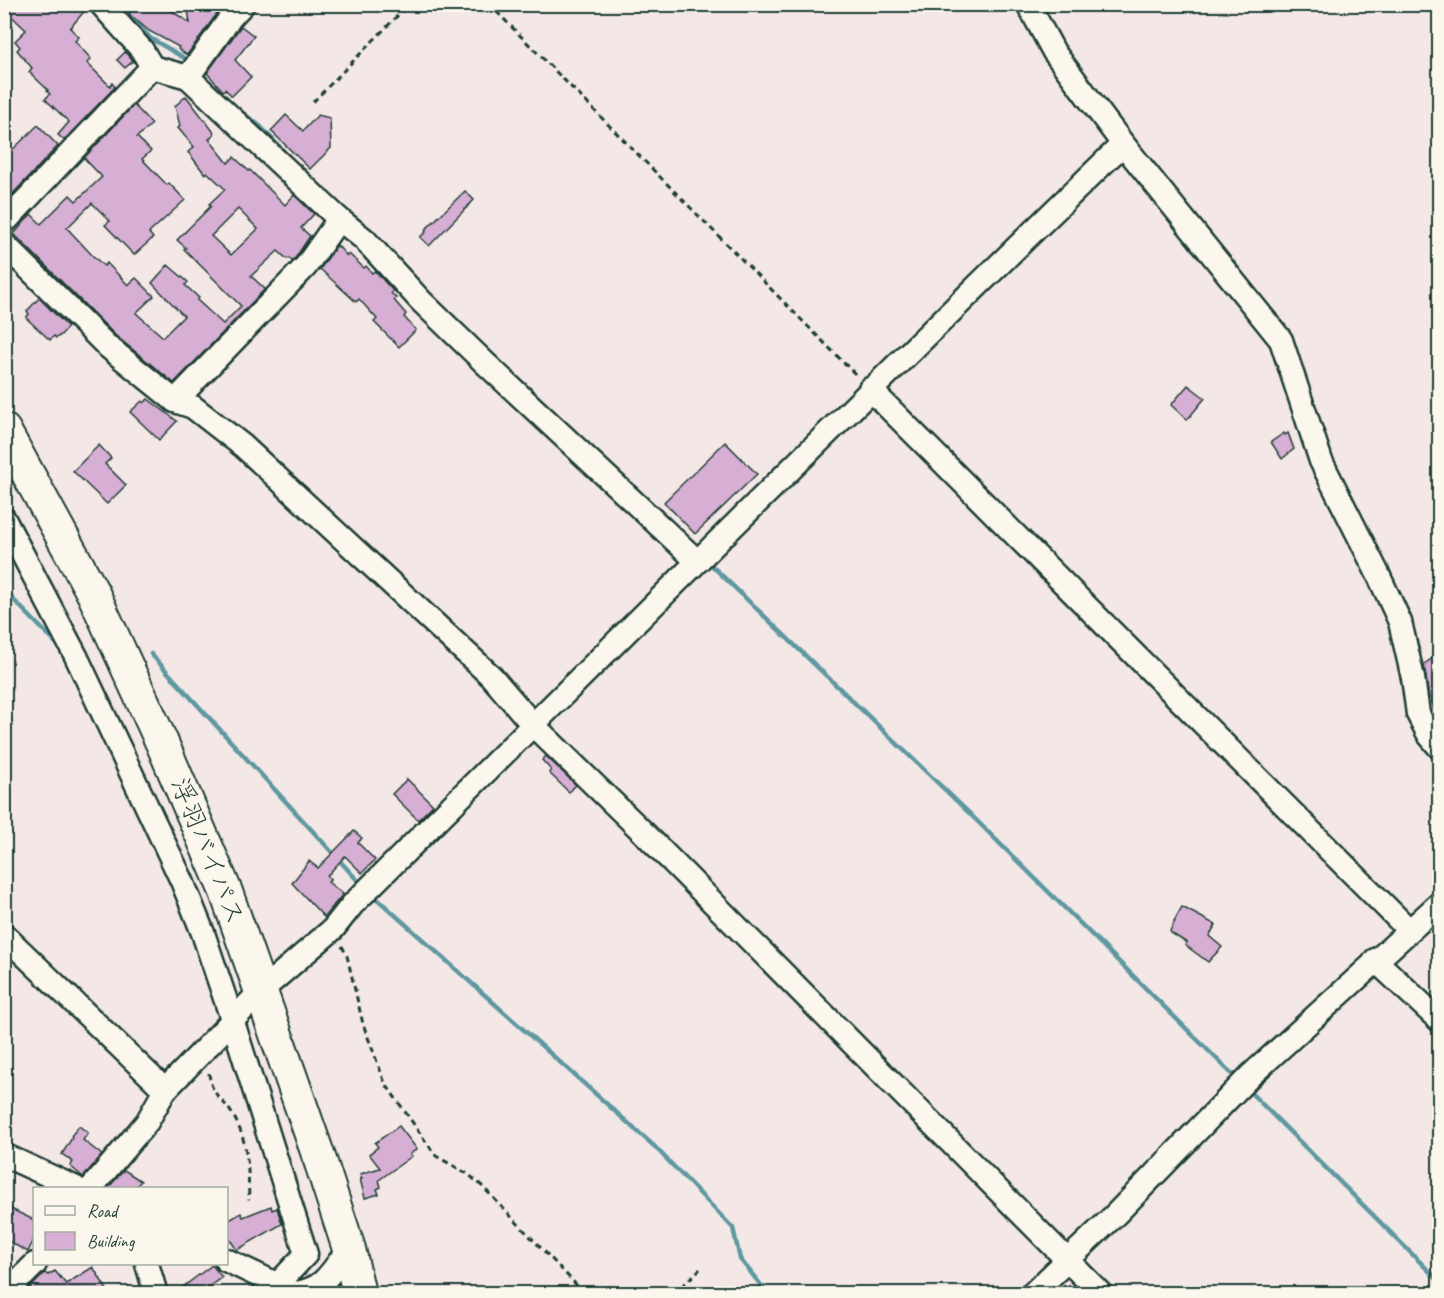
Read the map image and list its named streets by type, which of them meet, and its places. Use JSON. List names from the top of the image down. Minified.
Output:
{"streets":{"highway":["浮羽バイパス"]},"legend":["Road","Building"]}
